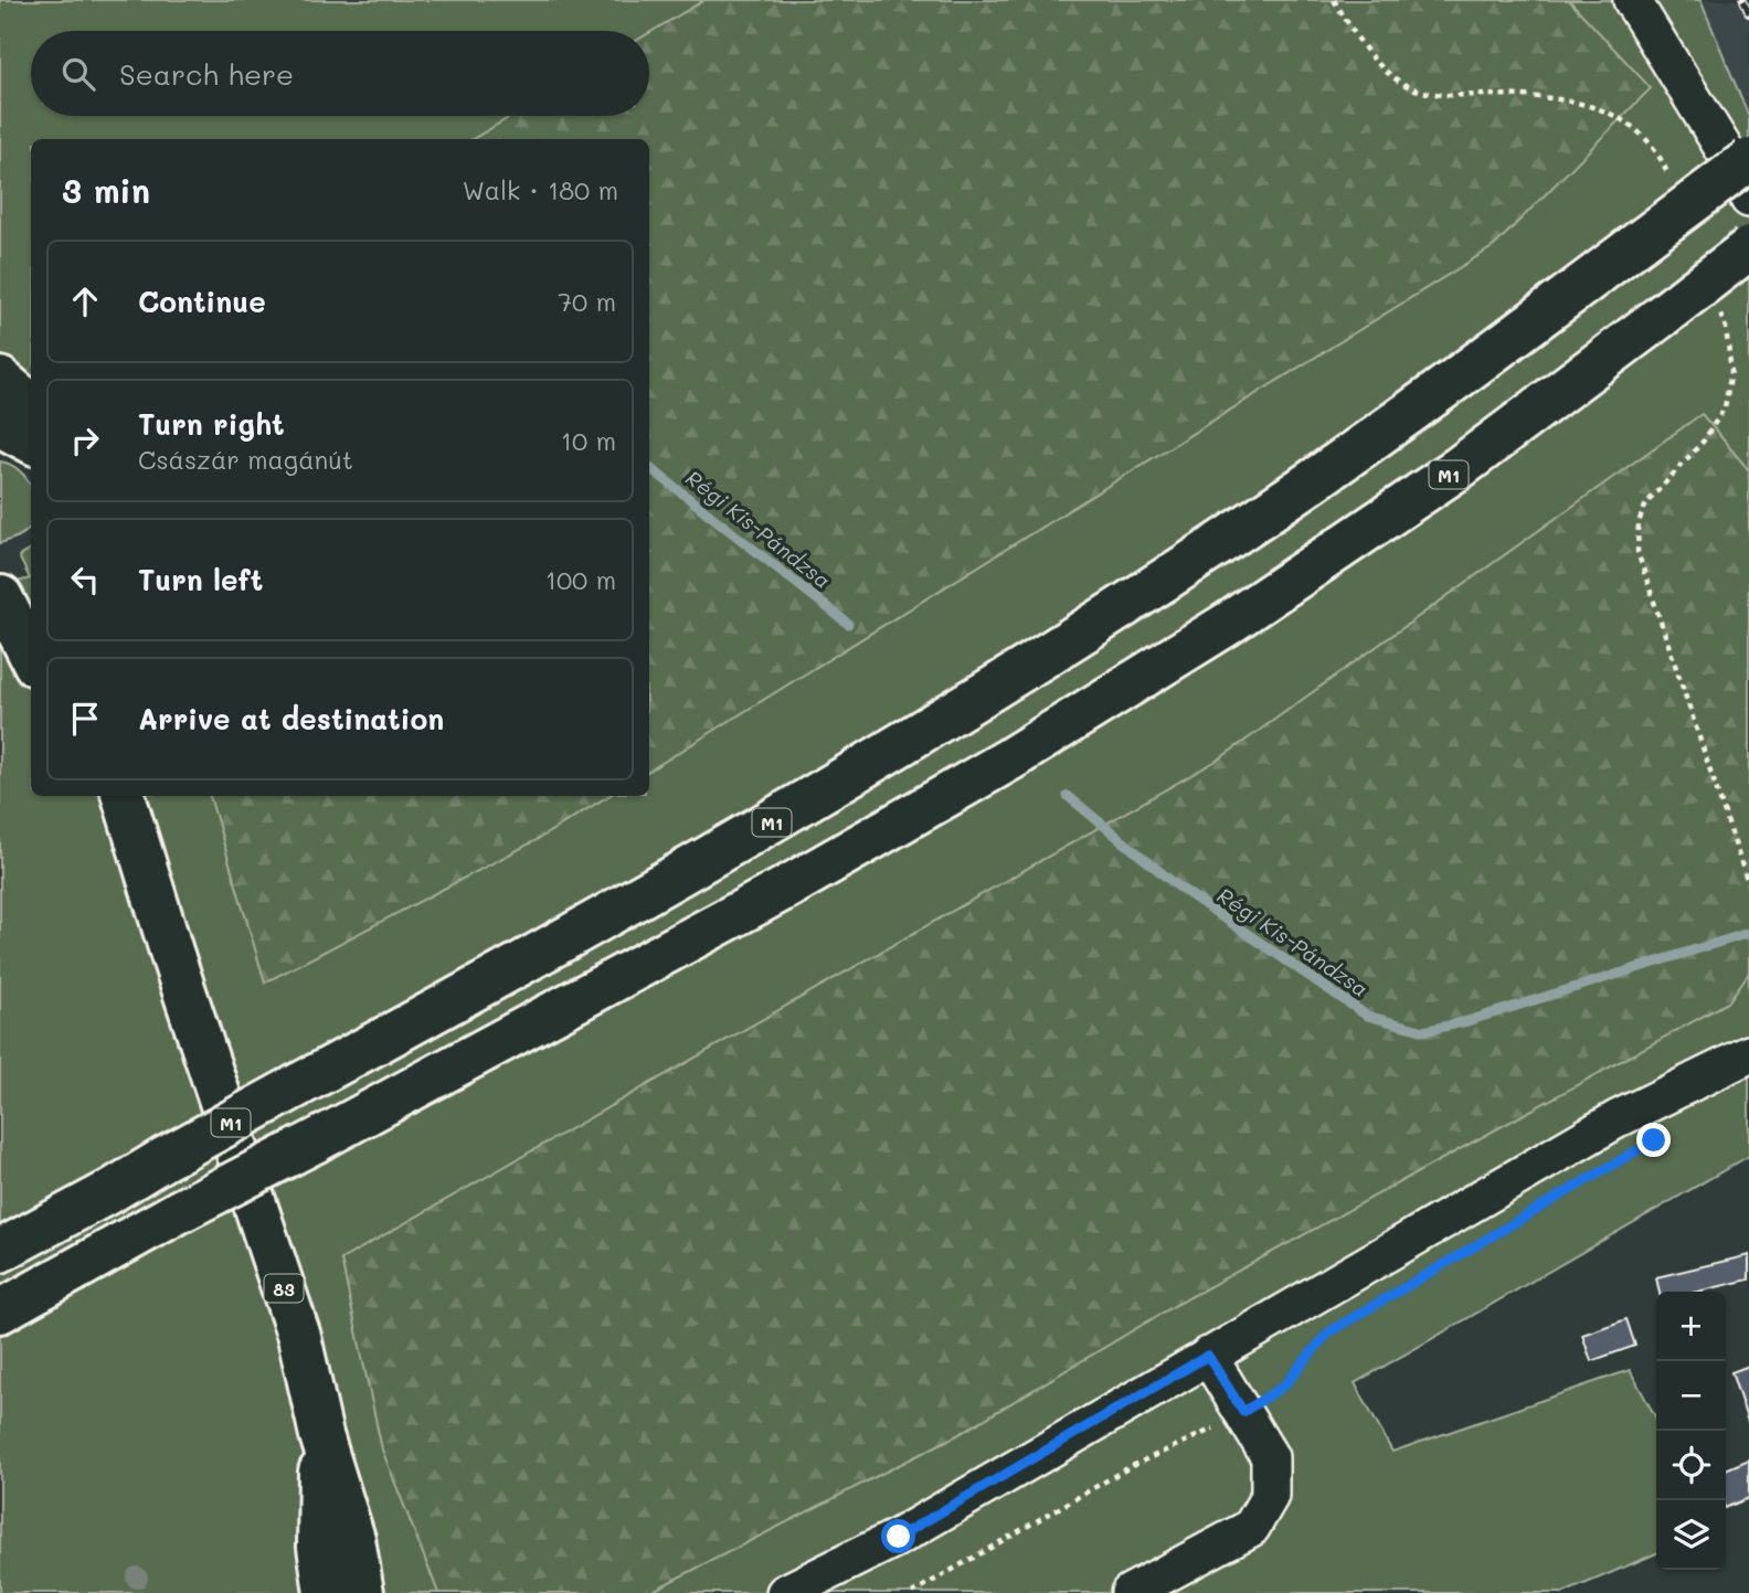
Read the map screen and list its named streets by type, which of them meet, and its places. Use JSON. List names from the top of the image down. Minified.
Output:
{"streets":{"main road":["M1","83"]},"water":["Régi Kis-Pándzsa"],"page":{"search":"Search here","heading":["3 min","Walk · 180 m"],"list":[["Continue","70 m"],["Turn right","Császár magánút","10 m"],["Turn left","100 m"],"Arrive at destination"],"map_buttons":["+","−"]}}
